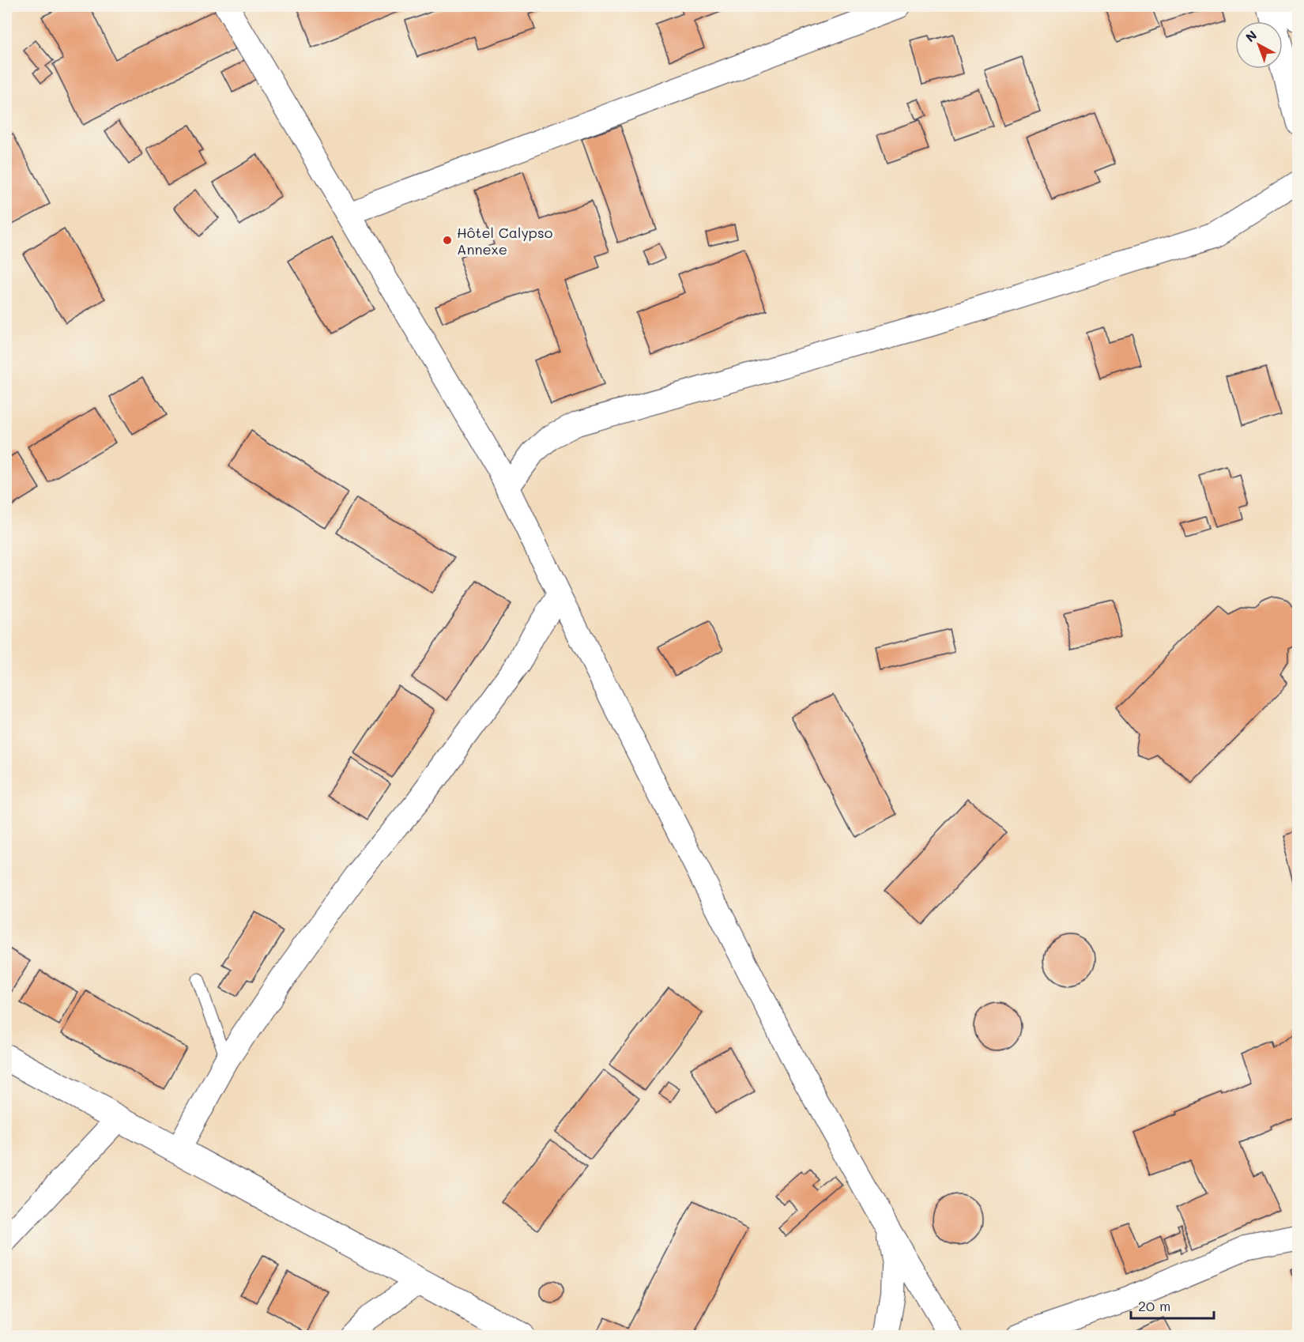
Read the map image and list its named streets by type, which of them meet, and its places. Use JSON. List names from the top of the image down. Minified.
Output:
{"places":["Hôtel Calypso Annexe"],"scale_bar":"20 m","north":"top left"}
